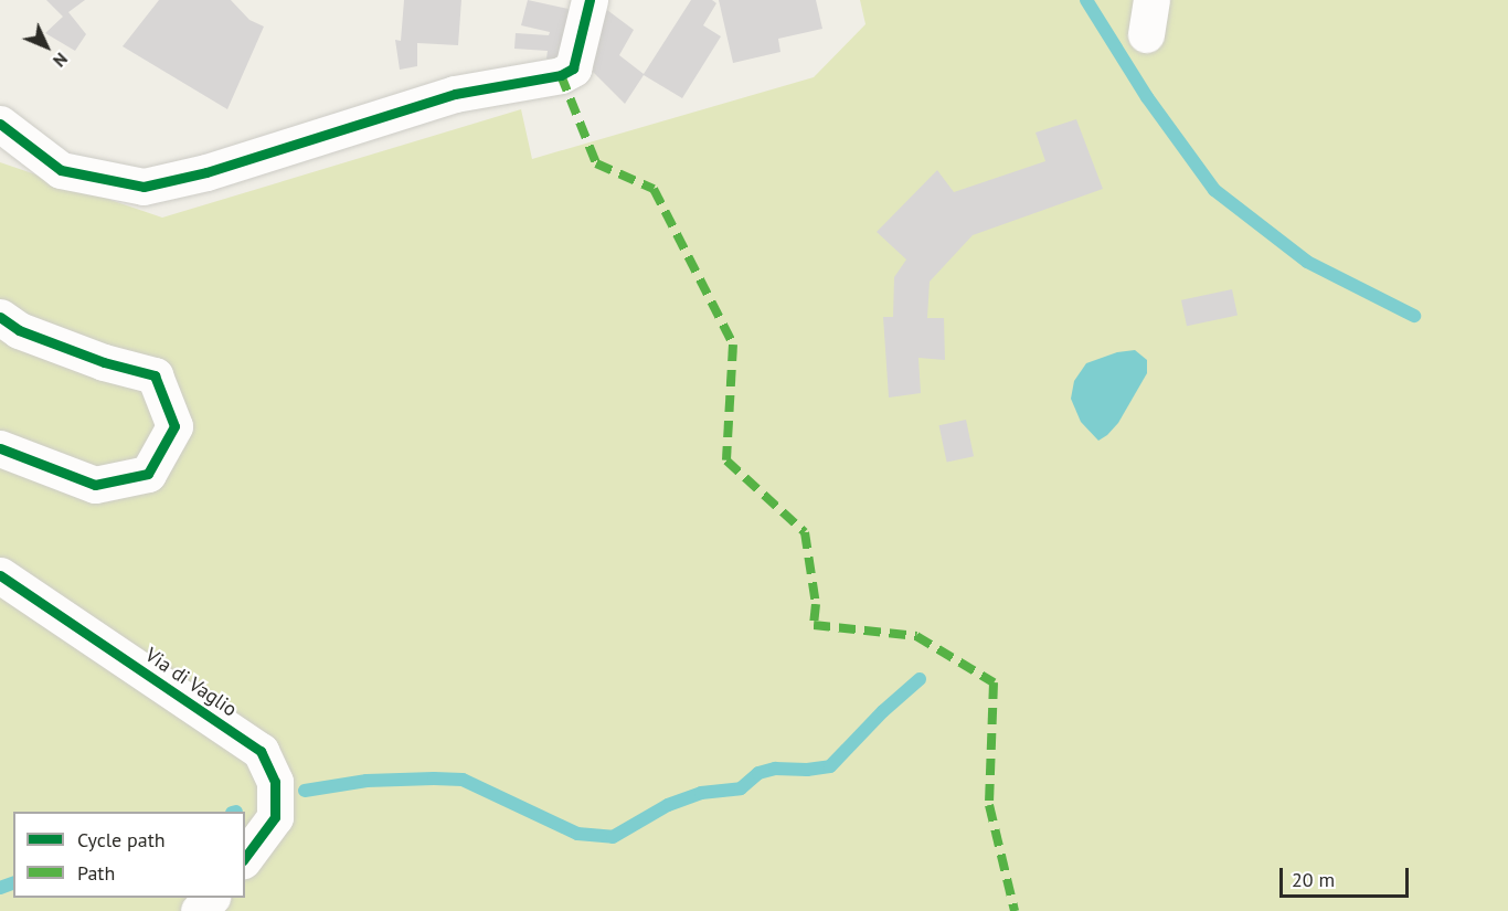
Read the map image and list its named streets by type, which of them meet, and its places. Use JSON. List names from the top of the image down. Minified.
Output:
{"streets":{"street":["Via di Vaglio"]},"legend":["Cycle path","Path"],"scale_bar":"20 m","north":"bottom right"}
